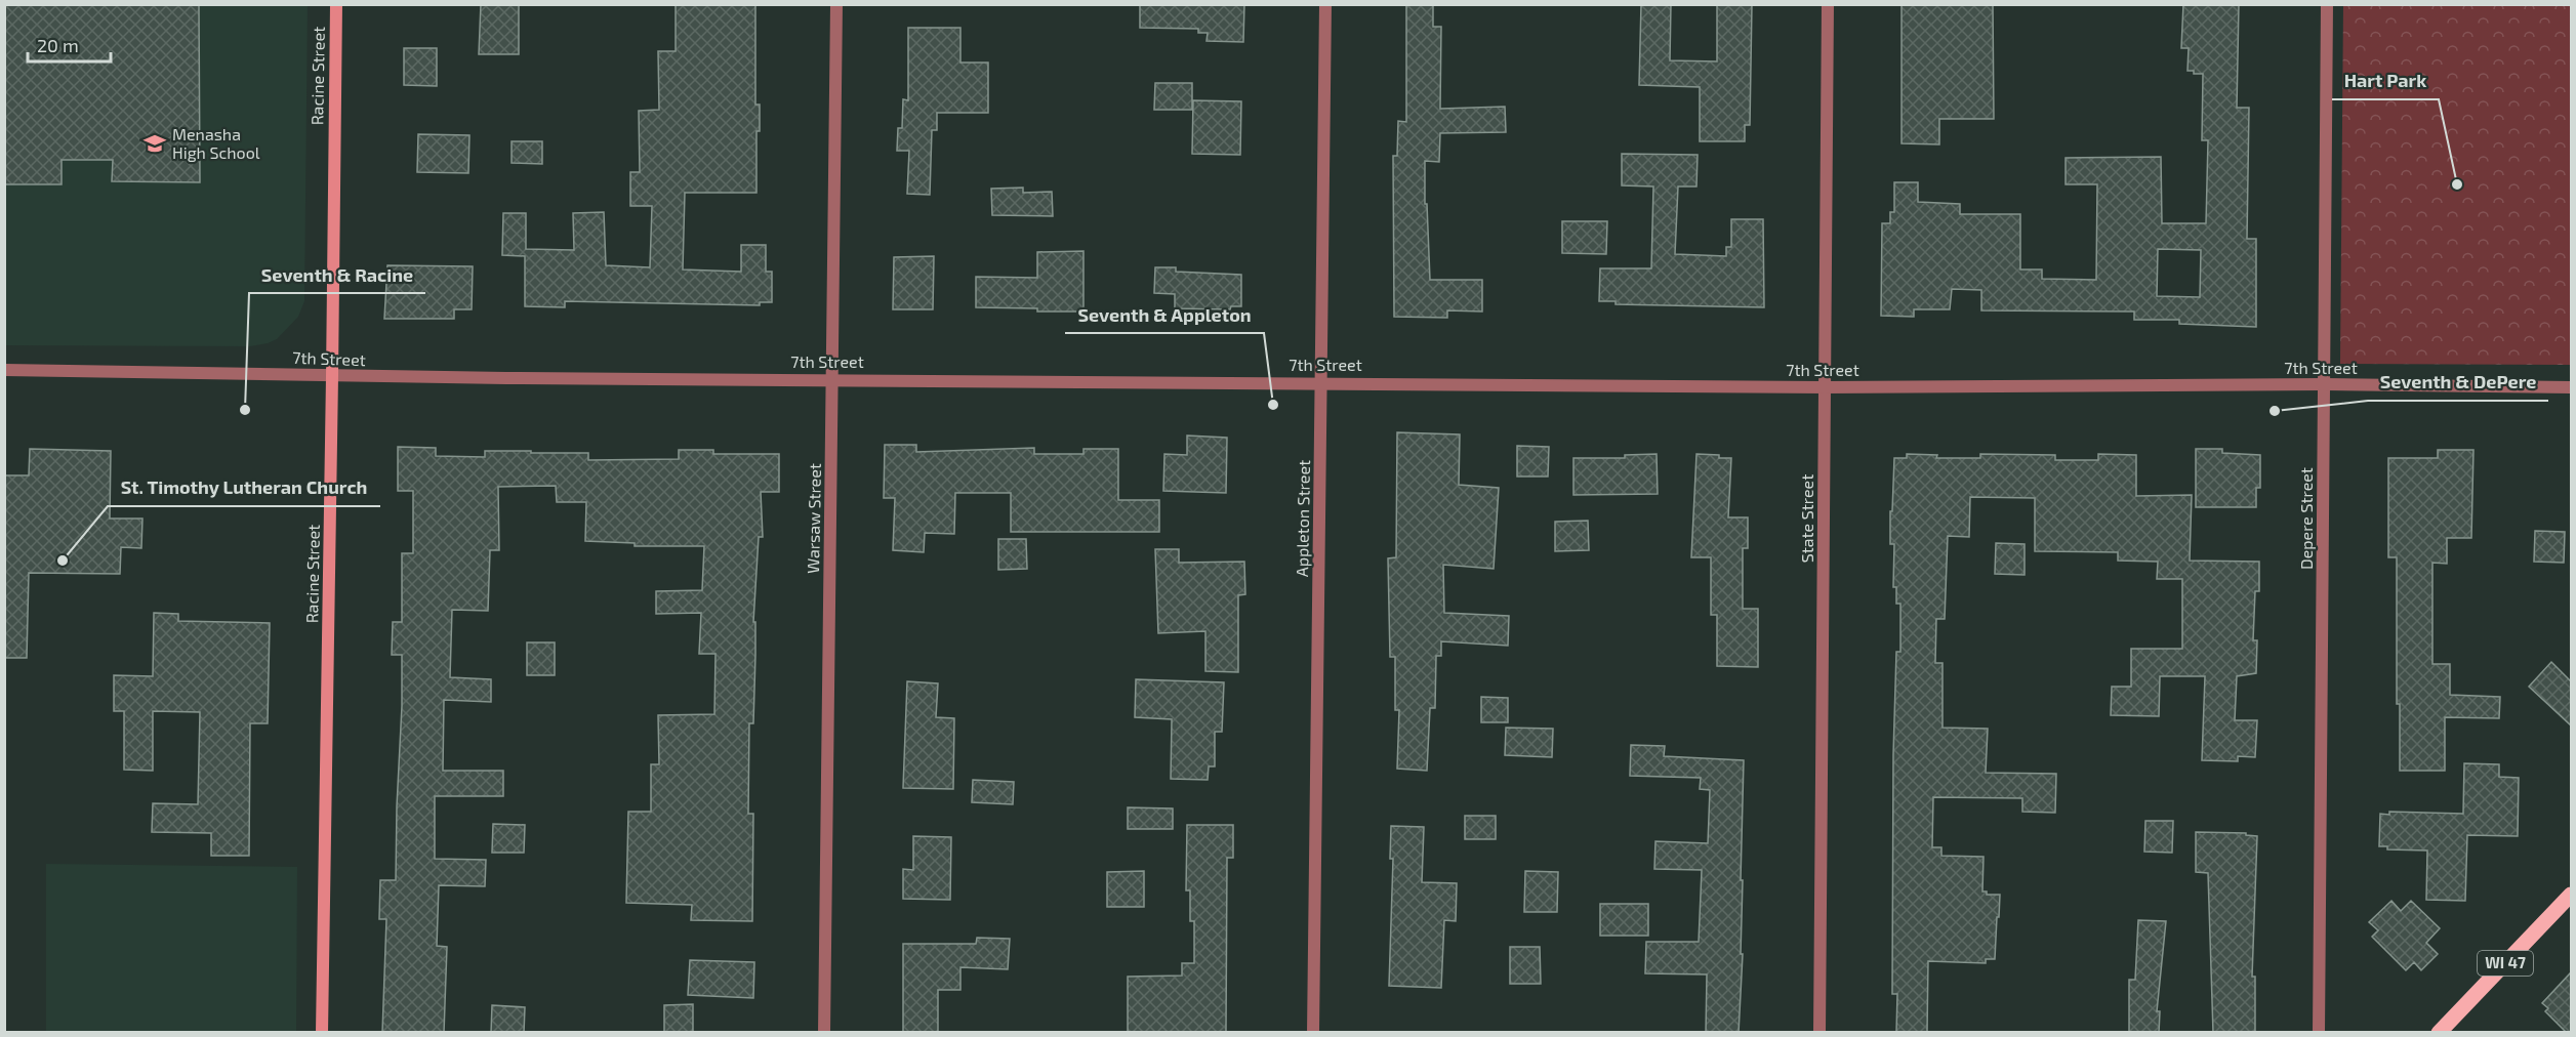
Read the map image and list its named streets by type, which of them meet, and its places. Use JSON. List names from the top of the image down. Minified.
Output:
{"streets":{"main road":["Racine Street","WI 47"],"street":["7th Street","Warsaw Street","Appleton Street","State Street","Depere Street"]},"crossings":[["Racine Street","7th Street"],["7th Street","Warsaw Street"],["7th Street","Appleton Street"],["7th Street","State Street"],["7th Street","Depere Street"]],"places":{"school or university":["Menasha High School"],"other":["Hart Park","Seventh & Appleton","Seventh & Racine","Seventh & DePere","St. Timothy Lutheran Church"]},"scale_bar":"20 m"}
